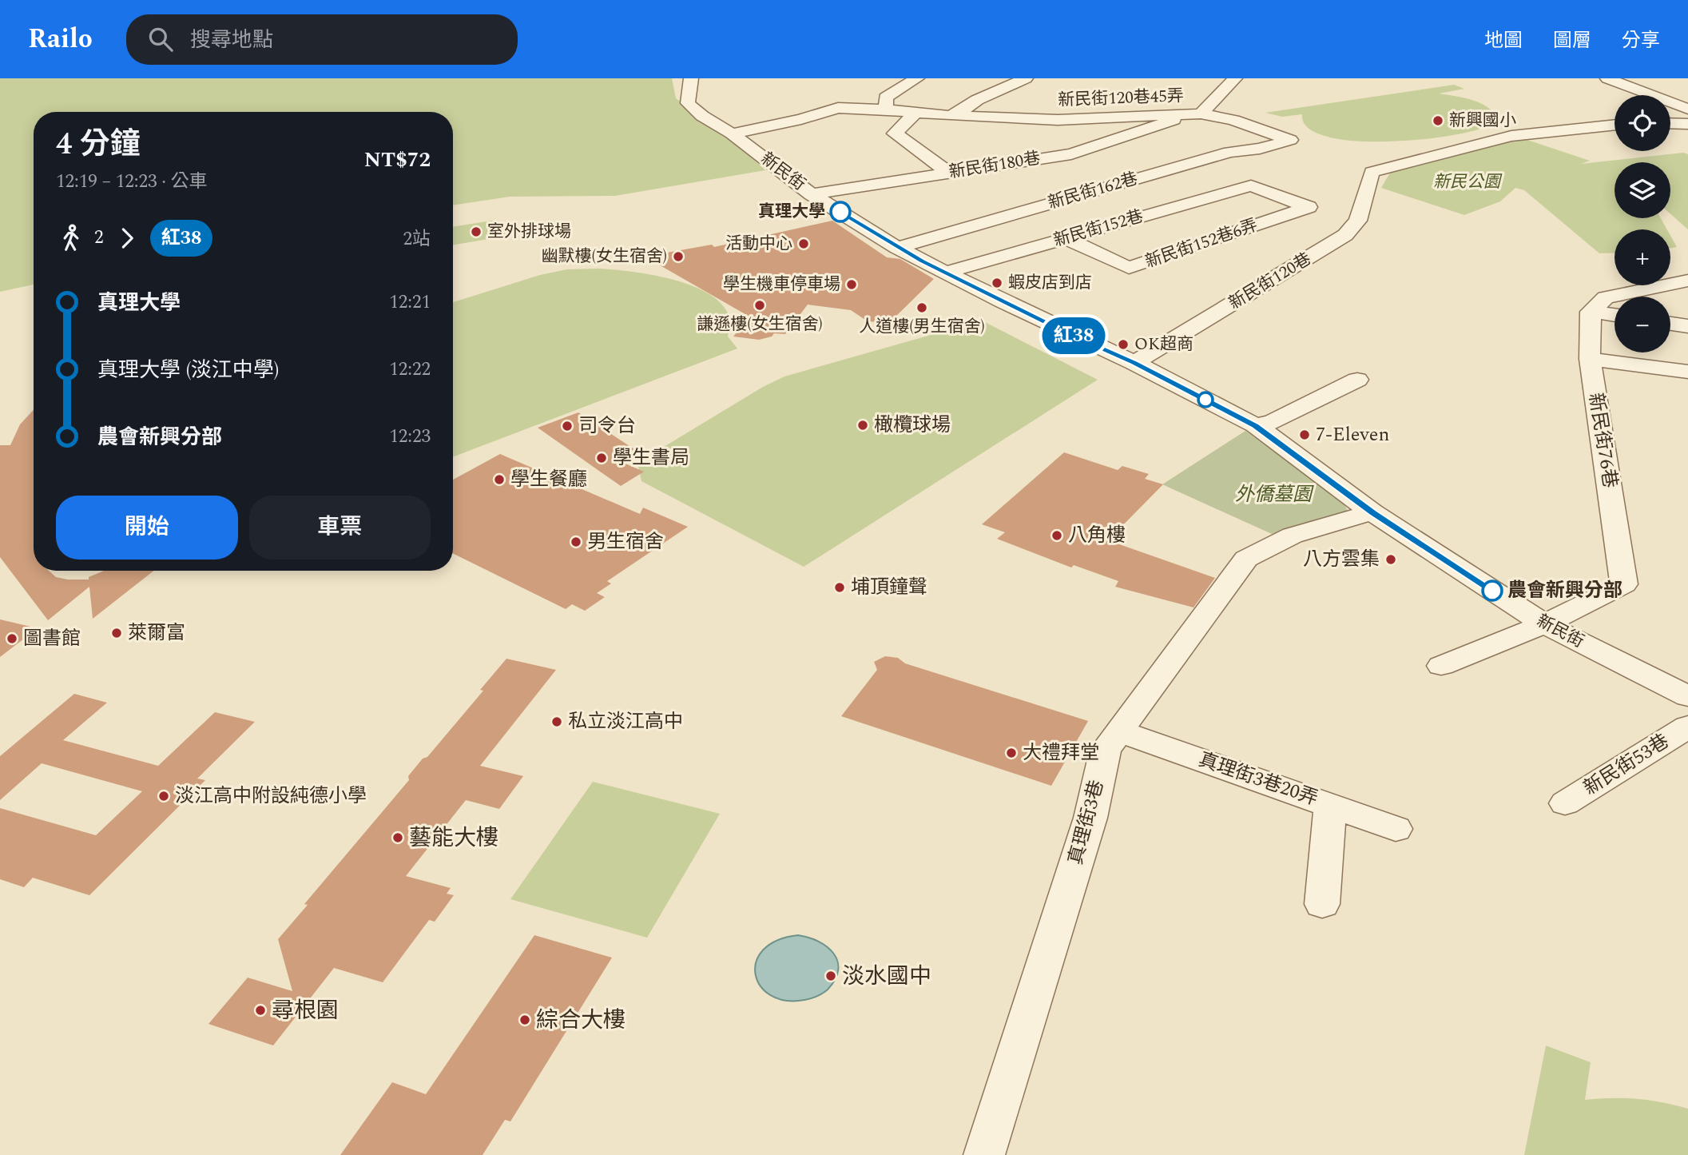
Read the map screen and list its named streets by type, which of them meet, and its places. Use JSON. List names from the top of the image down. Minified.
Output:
{"streets":{"street":["新民街120巷45弄","新民街180巷","新民街","新民街162巷","新民街152巷","新民街152巷6弄","新民街120巷","新民街76巷","新民街53巷","真理街3巷20弄","真理街3巷"]},"crossings":[["新民街120巷45弄","新民街"],["新民街120巷45弄","新民街162巷"],["新民街180巷","新民街"],["新民街","新民街162巷"],["新民街","新民街152巷"],["新民街","新民街120巷"],["新民街","新民街76巷"],["新民街","真理街3巷"],["新民街152巷","新民街152巷6弄"],["真理街3巷20弄","真理街3巷"]],"parks":["新民公園","外僑墓園"],"places":["新興國小","真理大學","室外排球場","活動中心","幽默樓(女生宿舍)","蝦皮店到店","學生機車停車場","謙遜樓(女生宿舍)","人道樓(男生宿舍)","OK超商","橄欖球場","司令台","7-Eleven","學生書局","學生餐廳","八角樓","男生宿舍","八方雲集","埔頂鐘聲","農會新興分部","萊爾富","圖書館","私立淡江高中","大禮拜堂","淡江高中附設純德小學","藝能大樓","淡水國中","尋根園","綜合大樓"],"lines":["bus line 紅38"],"page":{"header":"Railo","search":"搜尋地點","nav":["地圖","圖層","分享"],"on_map":"紅38","map_buttons":["+","−"],"heading":["4 分鐘","12:19 – 12:23 · 公車","NT$72"],"legs":["2","紅38","2站"],"list":[{"name":"真理大學","value":"12:21"},{"name":"真理大學 (淡江中學)","value":"12:22"},{"name":"農會新興分部","value":"12:23"}],"buttons":["開始","車票"]}}
